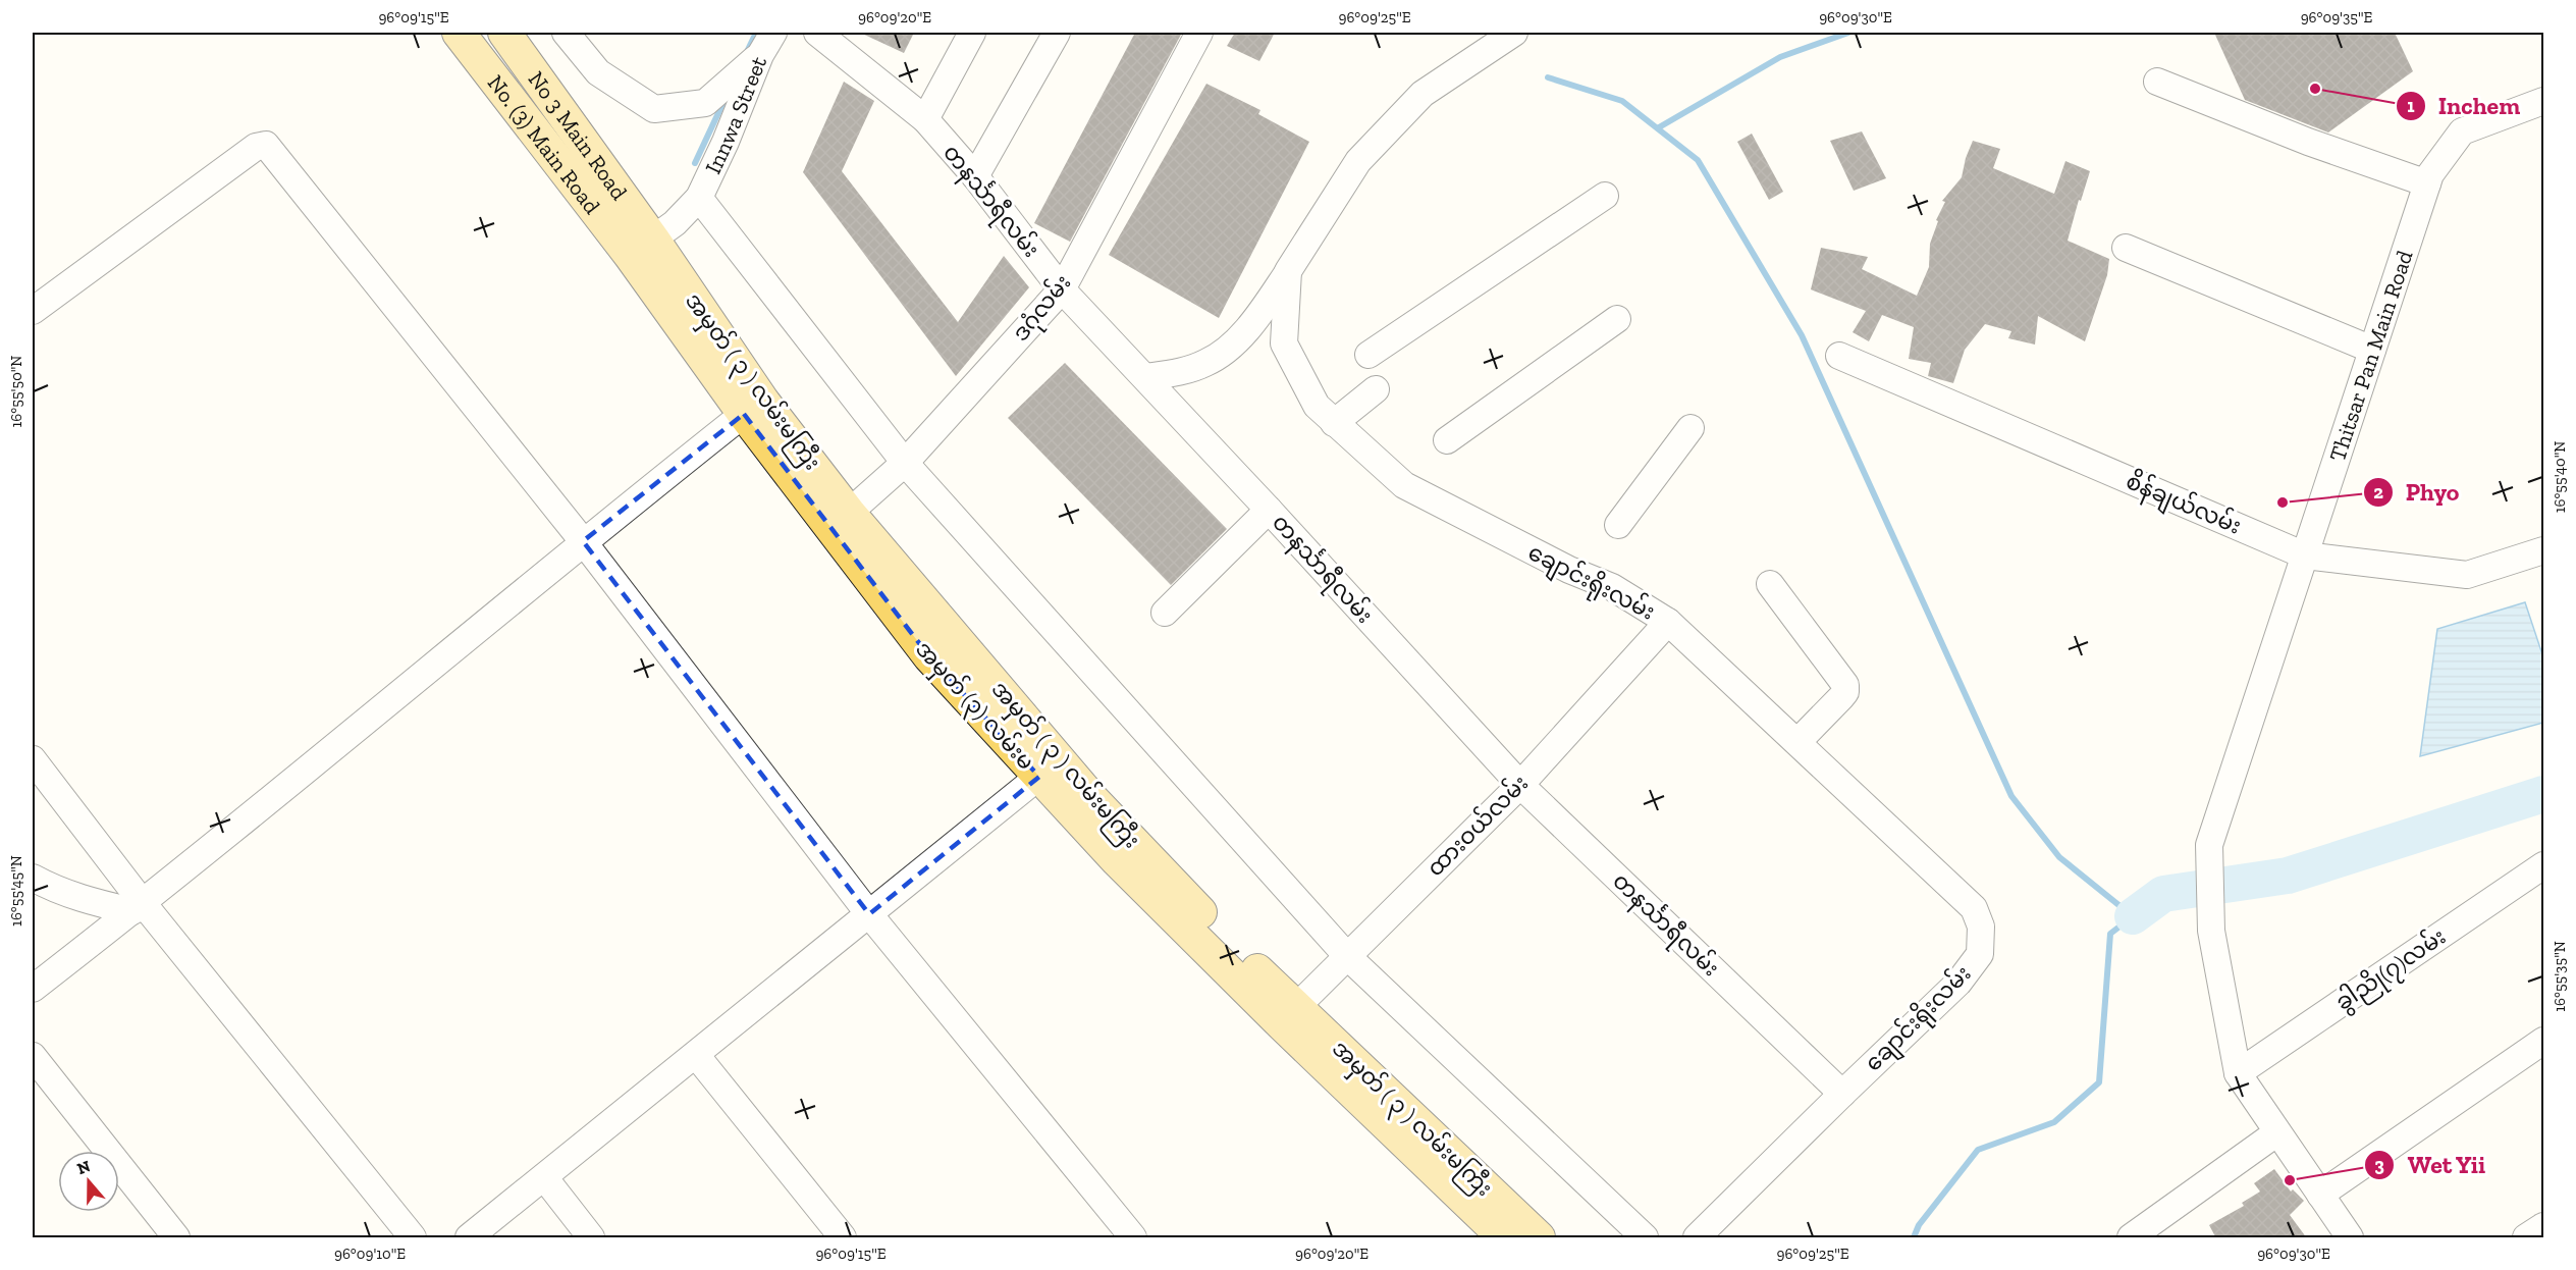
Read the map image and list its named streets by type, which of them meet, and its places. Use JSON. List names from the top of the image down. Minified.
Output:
{"streets":{"main road":["No 3 Main Road","No. (3) Main Road","အမှတ် ( ၃ ) လမ်းမကြီး","အမှတ် (၃) လမ်းမ"],"street":["Innwa Street","တနင်္သာရီလမ်း","ဒဂုံလမ်း","Thitsar Pan Main Road","စိန်ချယ်လမ်း","ချောင်းရိုးလမ်း","ထားဝယ်လမ်း","ခွါညို(၇)လမ်း"]},"crossings":[["Innwa Street","No 3 Main Road"],["Innwa Street","No. (3) Main Road"],["Innwa Street","အမှတ် ( ၃ ) လမ်းမကြီး"],["No 3 Main Road","No. (3) Main Road"],["No 3 Main Road","အမှတ် ( ၃ ) လမ်းမကြီး"],["No. (3) Main Road","အမှတ် ( ၃ ) လမ်းမကြီး"],["တနင်္သာရီလမ်း","ဒဂုံလမ်း"],["တနင်္သာရီလမ်း","ချောင်းရိုးလမ်း"],["တနင်္သာရီလမ်း","ထားဝယ်လမ်း"],["ဒဂုံလမ်း","အမှတ် ( ၃ ) လမ်းမကြီး"],["Thitsar Pan Main Road","စိန်ချယ်လမ်း"],["Thitsar Pan Main Road","ခွါညို(၇)လမ်း"],["အမှတ် ( ၃ ) လမ်းမကြီး","အမှတ် (၃) လမ်းမ"],["အမှတ် ( ၃ ) လမ်းမကြီး","ထားဝယ်လမ်း"],["ချောင်းရိုးလမ်း","ထားဝယ်လမ်း"]],"places":["Inchem","Phyo","Wet Yii"],"north":"top","coordinates":["96°09'15\"E","96°09'20\"E","96°09'25\"E","96°09'30\"E","96°09'35\"E","16°55'50\"N","16°55'40\"N","16°55'45\"N","16°55'35\"N","96°09'10\"E"]}
